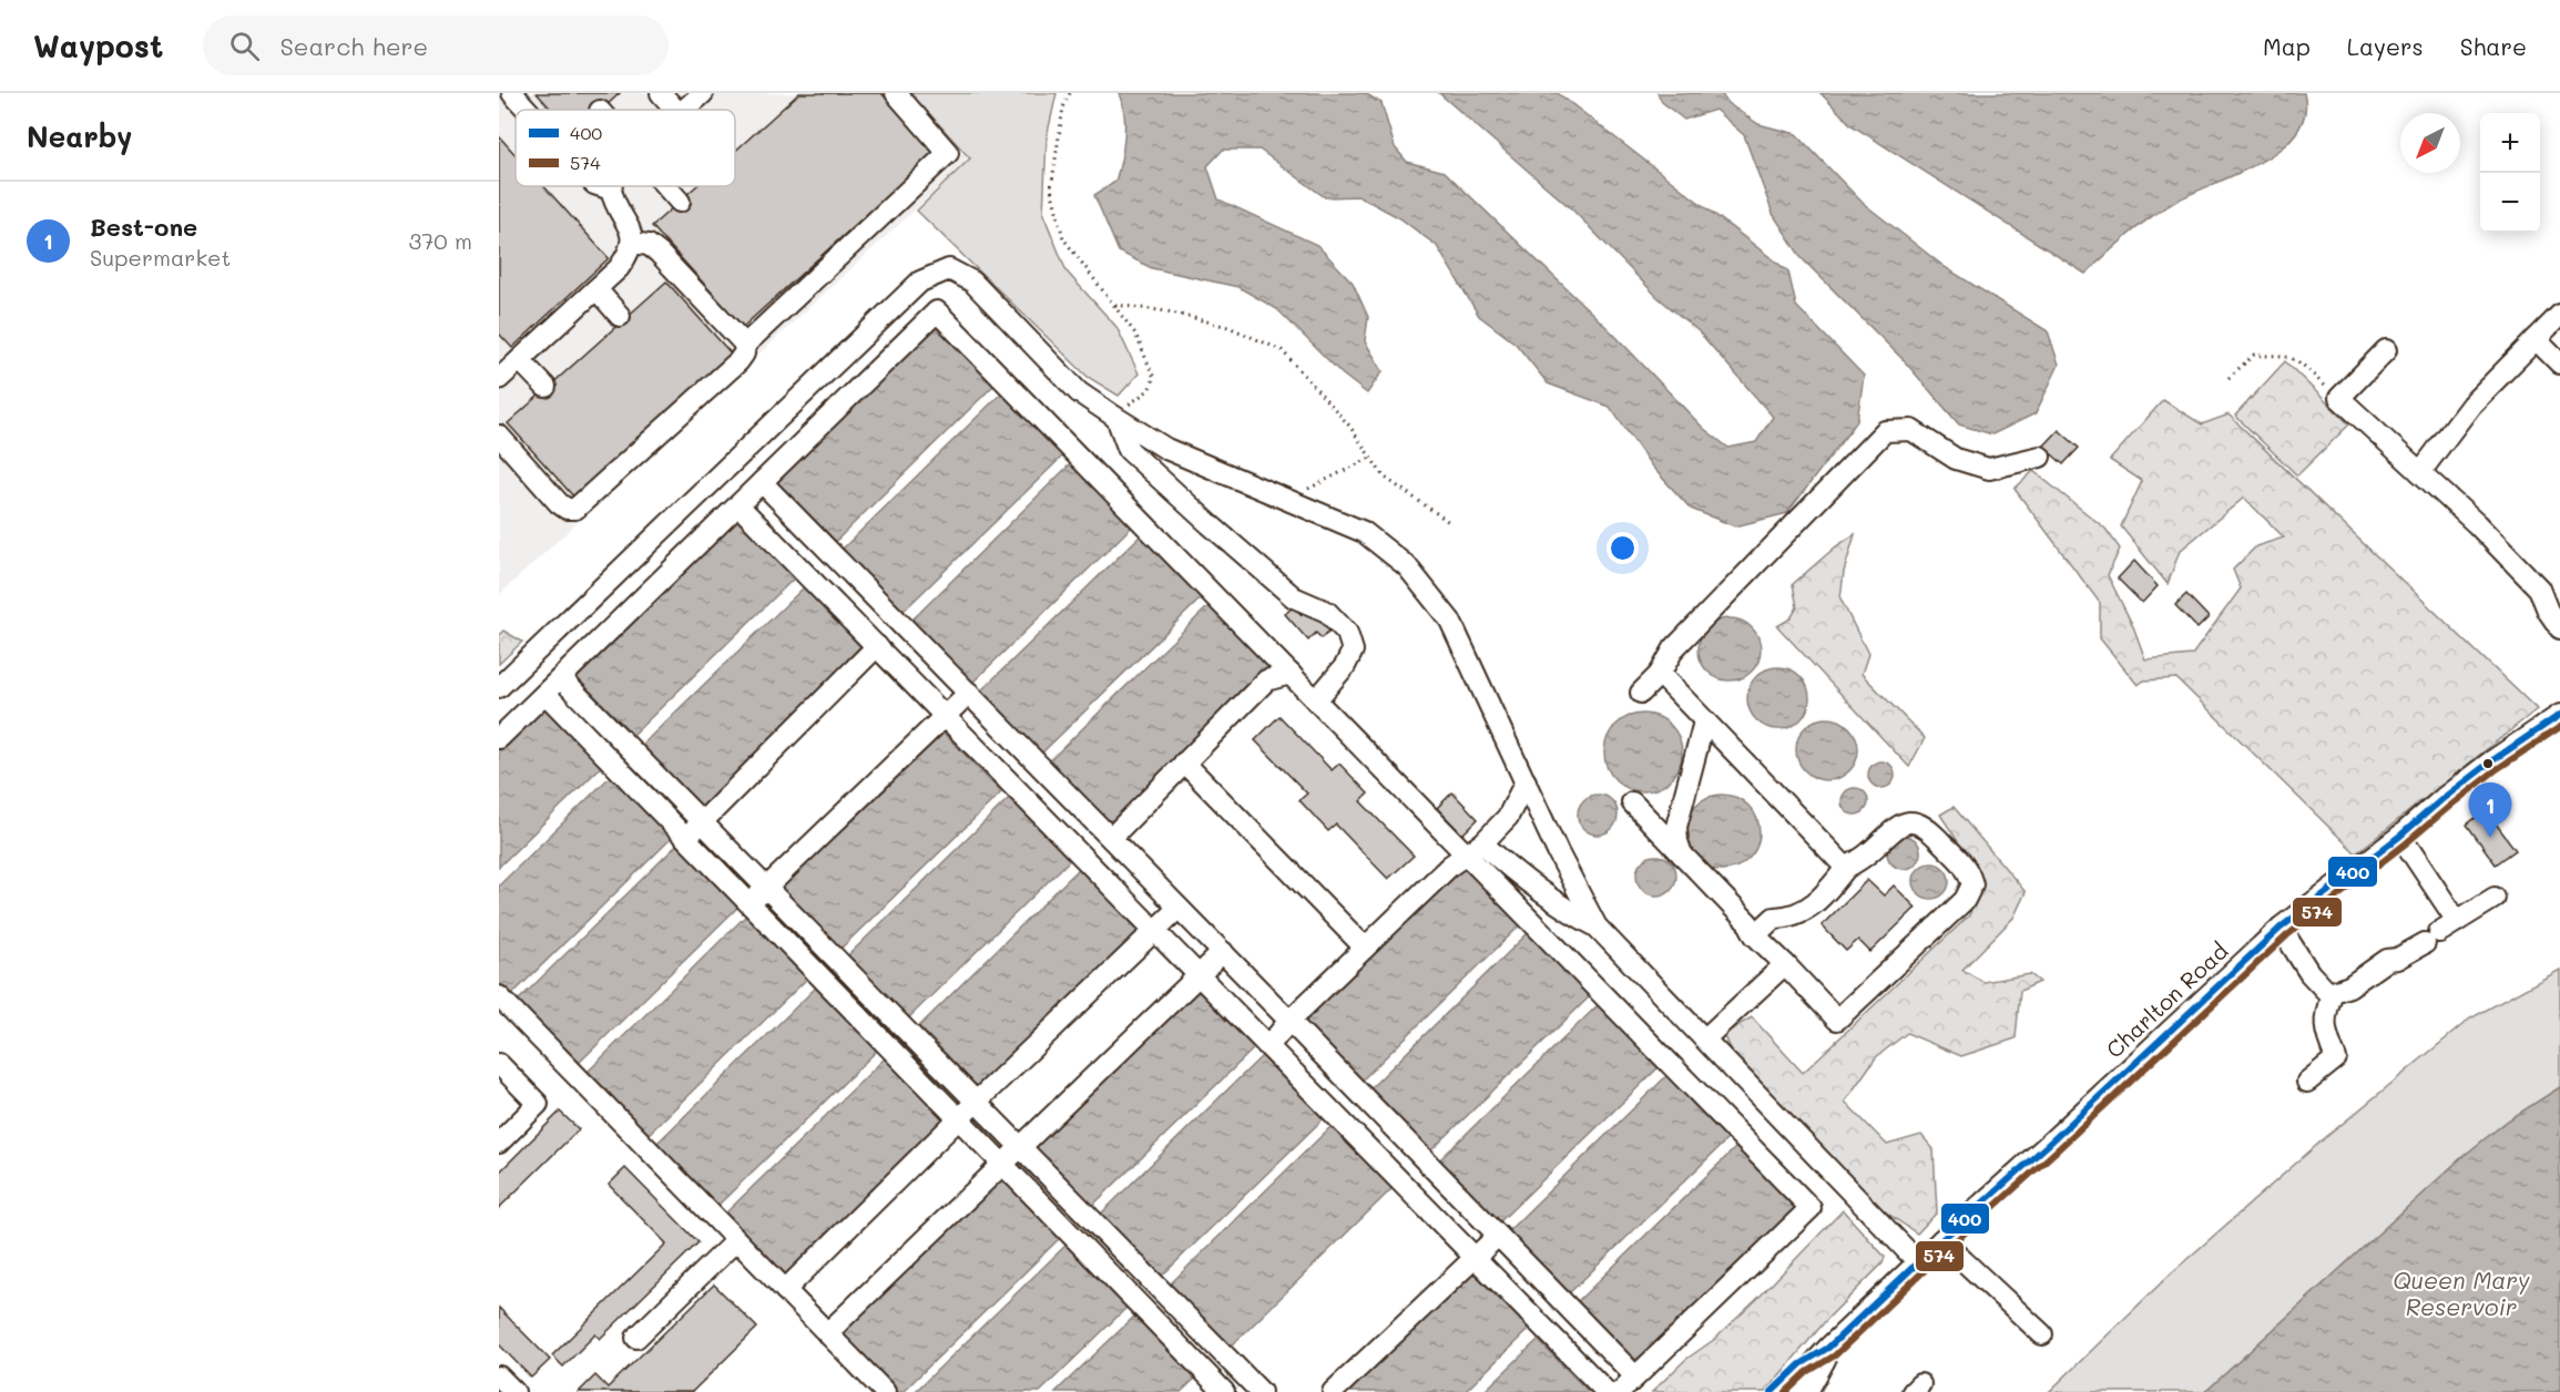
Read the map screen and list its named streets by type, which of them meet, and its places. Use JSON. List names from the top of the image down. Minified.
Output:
{"streets":{"street":["Charlton Road"]},"water":["Queen Mary Reservoir"],"lines":["transit line 400","transit line 574"],"legend":["400","574"],"north":"bottom left","page":{"header":"Waypost","search":"Search here","nav":["Map","Layers","Share"],"heading":"Nearby","map_buttons":["+","−"],"list":[{"mark":"1","name":"Best-one","note":"Supermarket","value":"370 m"}],"pins":"1"}}
